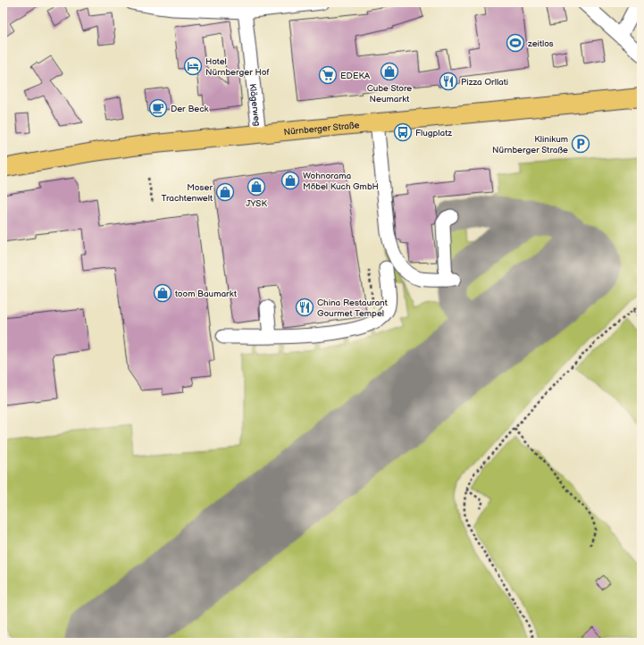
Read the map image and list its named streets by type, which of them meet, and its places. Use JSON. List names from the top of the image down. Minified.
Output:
{"streets":{"main road":["Nürnberger Straße"],"street":["Klägerweg"]},"crossings":[["Klägerweg","Nürnberger Straße"]],"places":{"sports":["zeitlos"],"hotel":["Hotel Nürnberger Hof"],"shop":["Cube Store Neumarkt","Wohnorama Möbel Kuch GmbH","JYSK","Moser Trachtenwelt","toom Baumarkt"],"supermarket":["EDEKA"],"restaurant":["Pizza Orllati","China Restaurant Gourmet Tempel"],"cafe":["Der Beck"],"bus stop":["Flugplatz"],"parking":["Klinikum Nürnberger Straße"]}}
